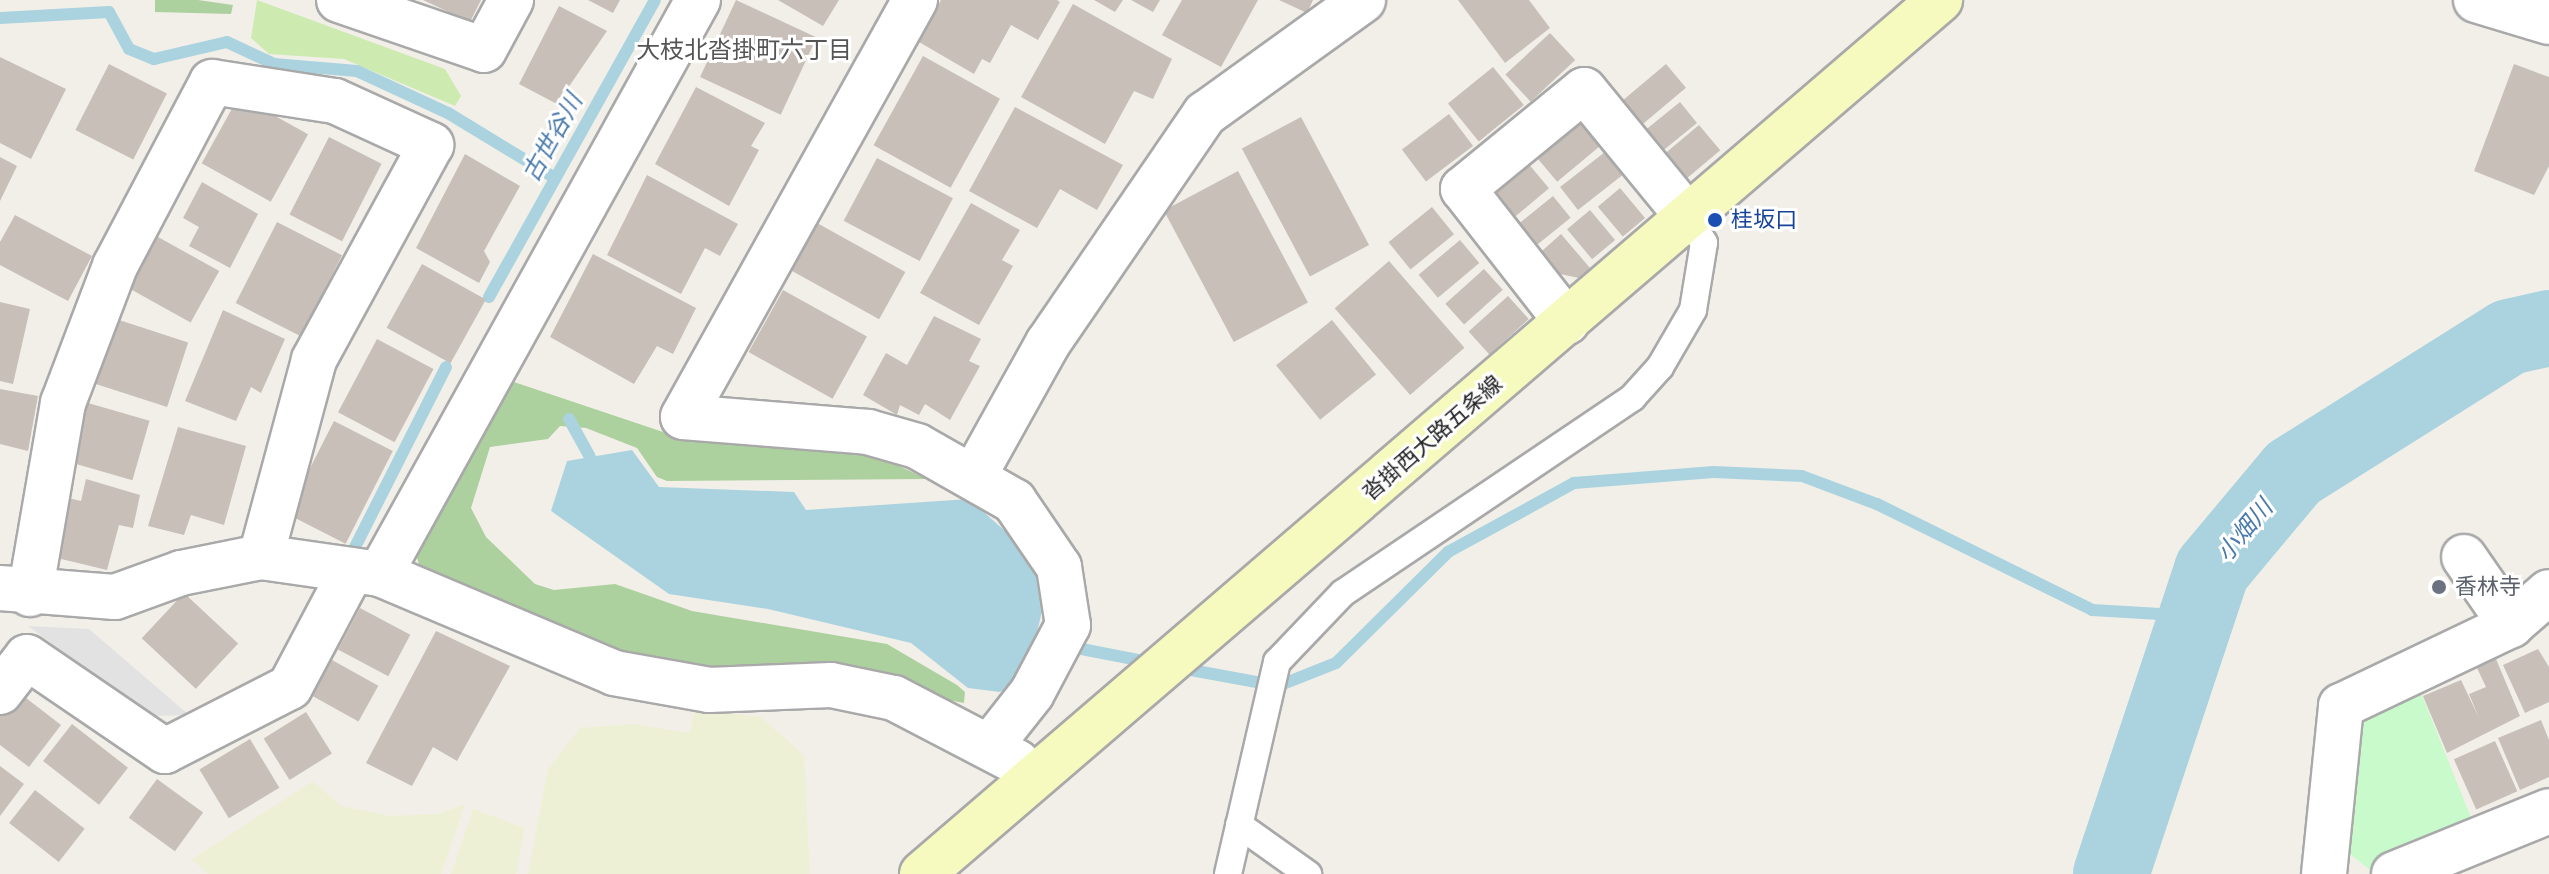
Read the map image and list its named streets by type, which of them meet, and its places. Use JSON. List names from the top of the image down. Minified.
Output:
{"streets":{"main road":["沓掛西大路五条線"]},"districts":["大枝北沓掛町六丁目"],"water":["古世谷川","小畑川"],"places":["桂坂口","香林寺"]}
